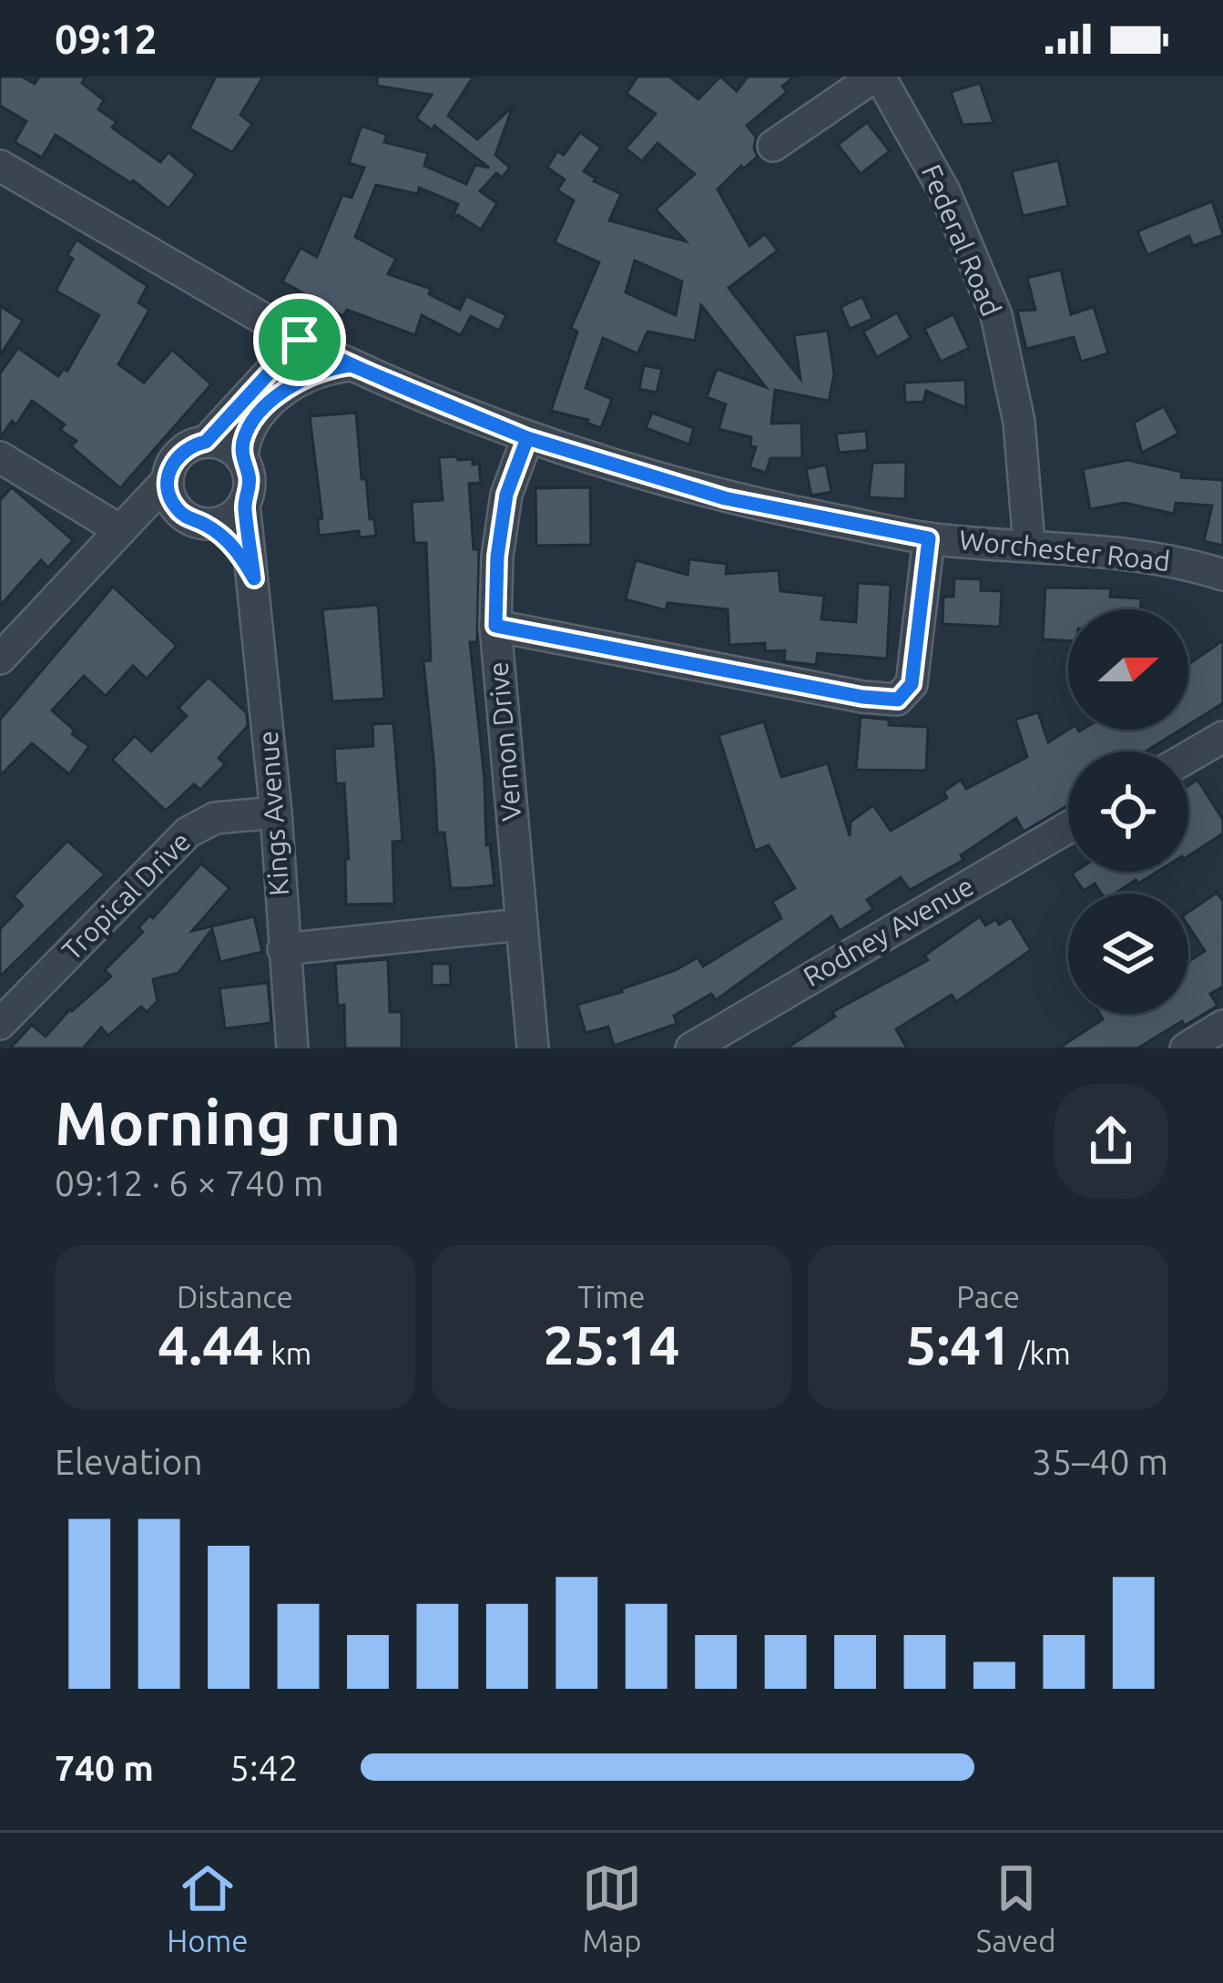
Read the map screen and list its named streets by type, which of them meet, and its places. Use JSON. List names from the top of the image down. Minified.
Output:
{"streets":{"street":["Federal Road","Worchester Road","Vernon Drive","Kings Avenue","Tropical Drive","Rodney Avenue"]},"crossings":[["Federal Road","Worchester Road"],["Worchester Road","Vernon Drive"],["Kings Avenue","Tropical Drive"]],"north":"right","page":{"status":"09:12","heading":["Morning run","09:12 · 6 × 740 m"],"stats":[["Distance","4.44 km"],["Time","25:14"],["Pace","5:41 /km"]],"chart":["Elevation","35–40 m"],"list":[{"name":"740 m","note":"5:42"}],"tabs":["Home","Map","Saved"]}}
